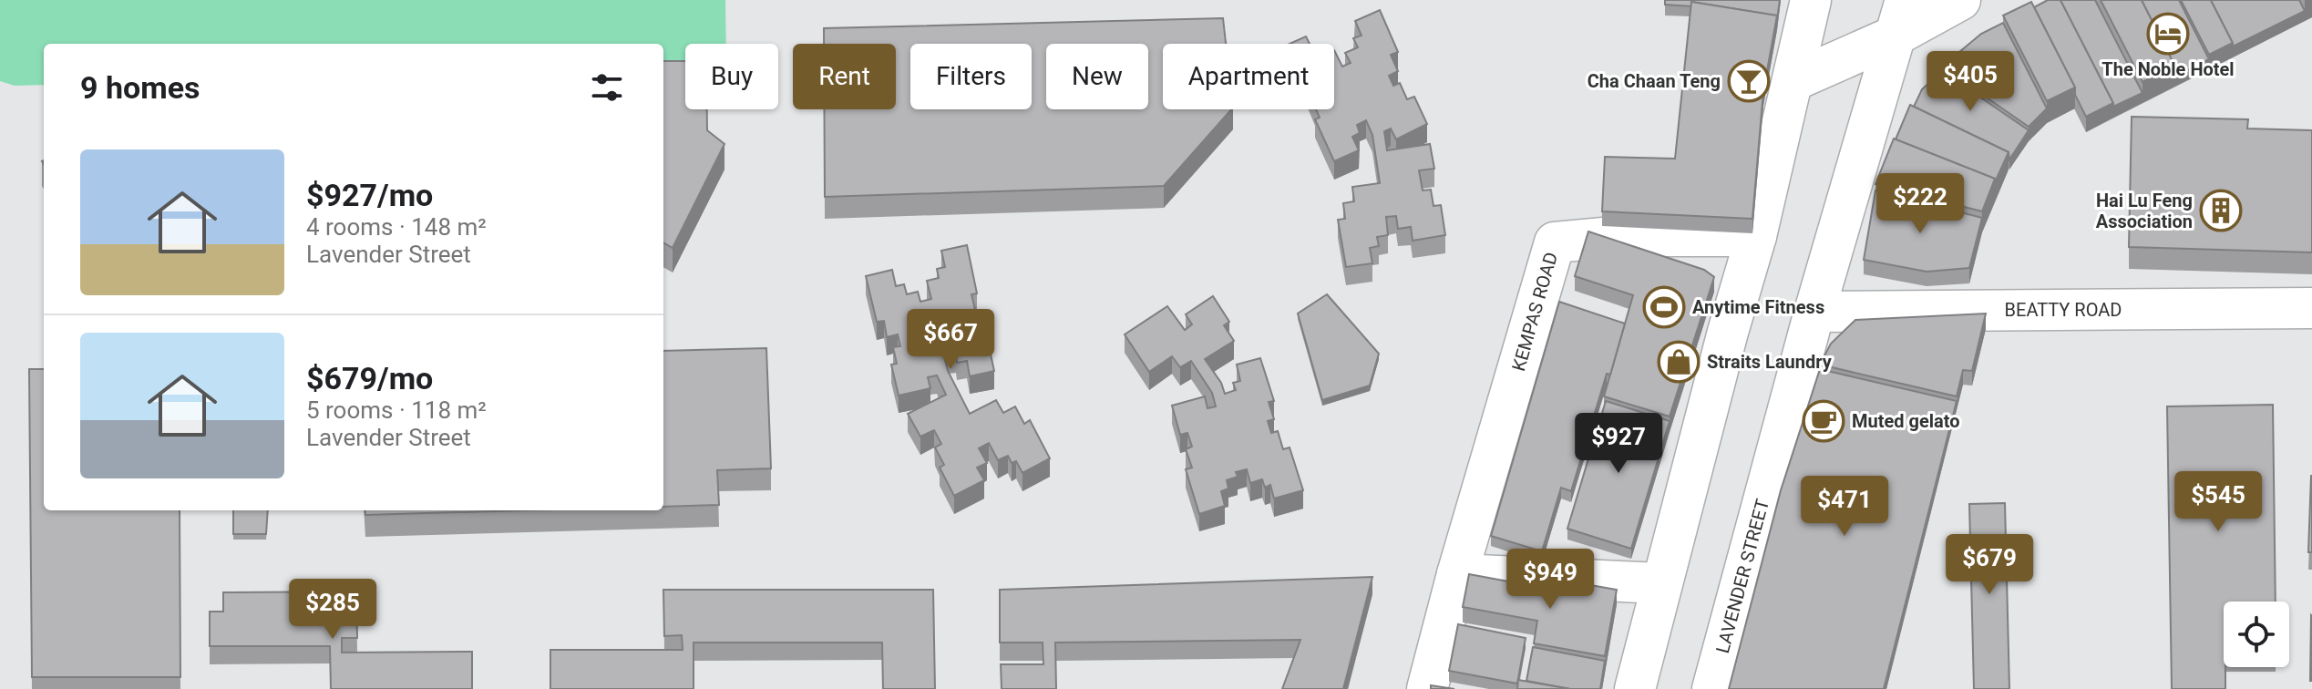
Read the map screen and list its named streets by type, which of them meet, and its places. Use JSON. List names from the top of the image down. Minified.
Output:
{"streets":{"main road":["BEATTY ROAD","KEMPAS ROAD","LAVENDER STREET"]},"crossings":[["BEATTY ROAD","LAVENDER STREET"]],"places":{"hotel":["The Noble Hotel"],"bar":["Cha Chaan Teng"],"building":["Hai Lu Feng Association"],"sports":["Anytime Fitness"],"shop":["Straits Laundry"],"cafe":["Muted gelato"]},"page":{"chip":["Buy","Rent","Filters","New","Apartment"],"heading":"9 homes","price":["$405","$222","$667","$927","$545","$471","$679","$949","$285"],"list":[{"name":"$927/mo","note":"4 rooms · 148 m² · Lavender Street"},{"name":"$679/mo","note":"5 rooms · 118 m² · Lavender Street"}]}}
